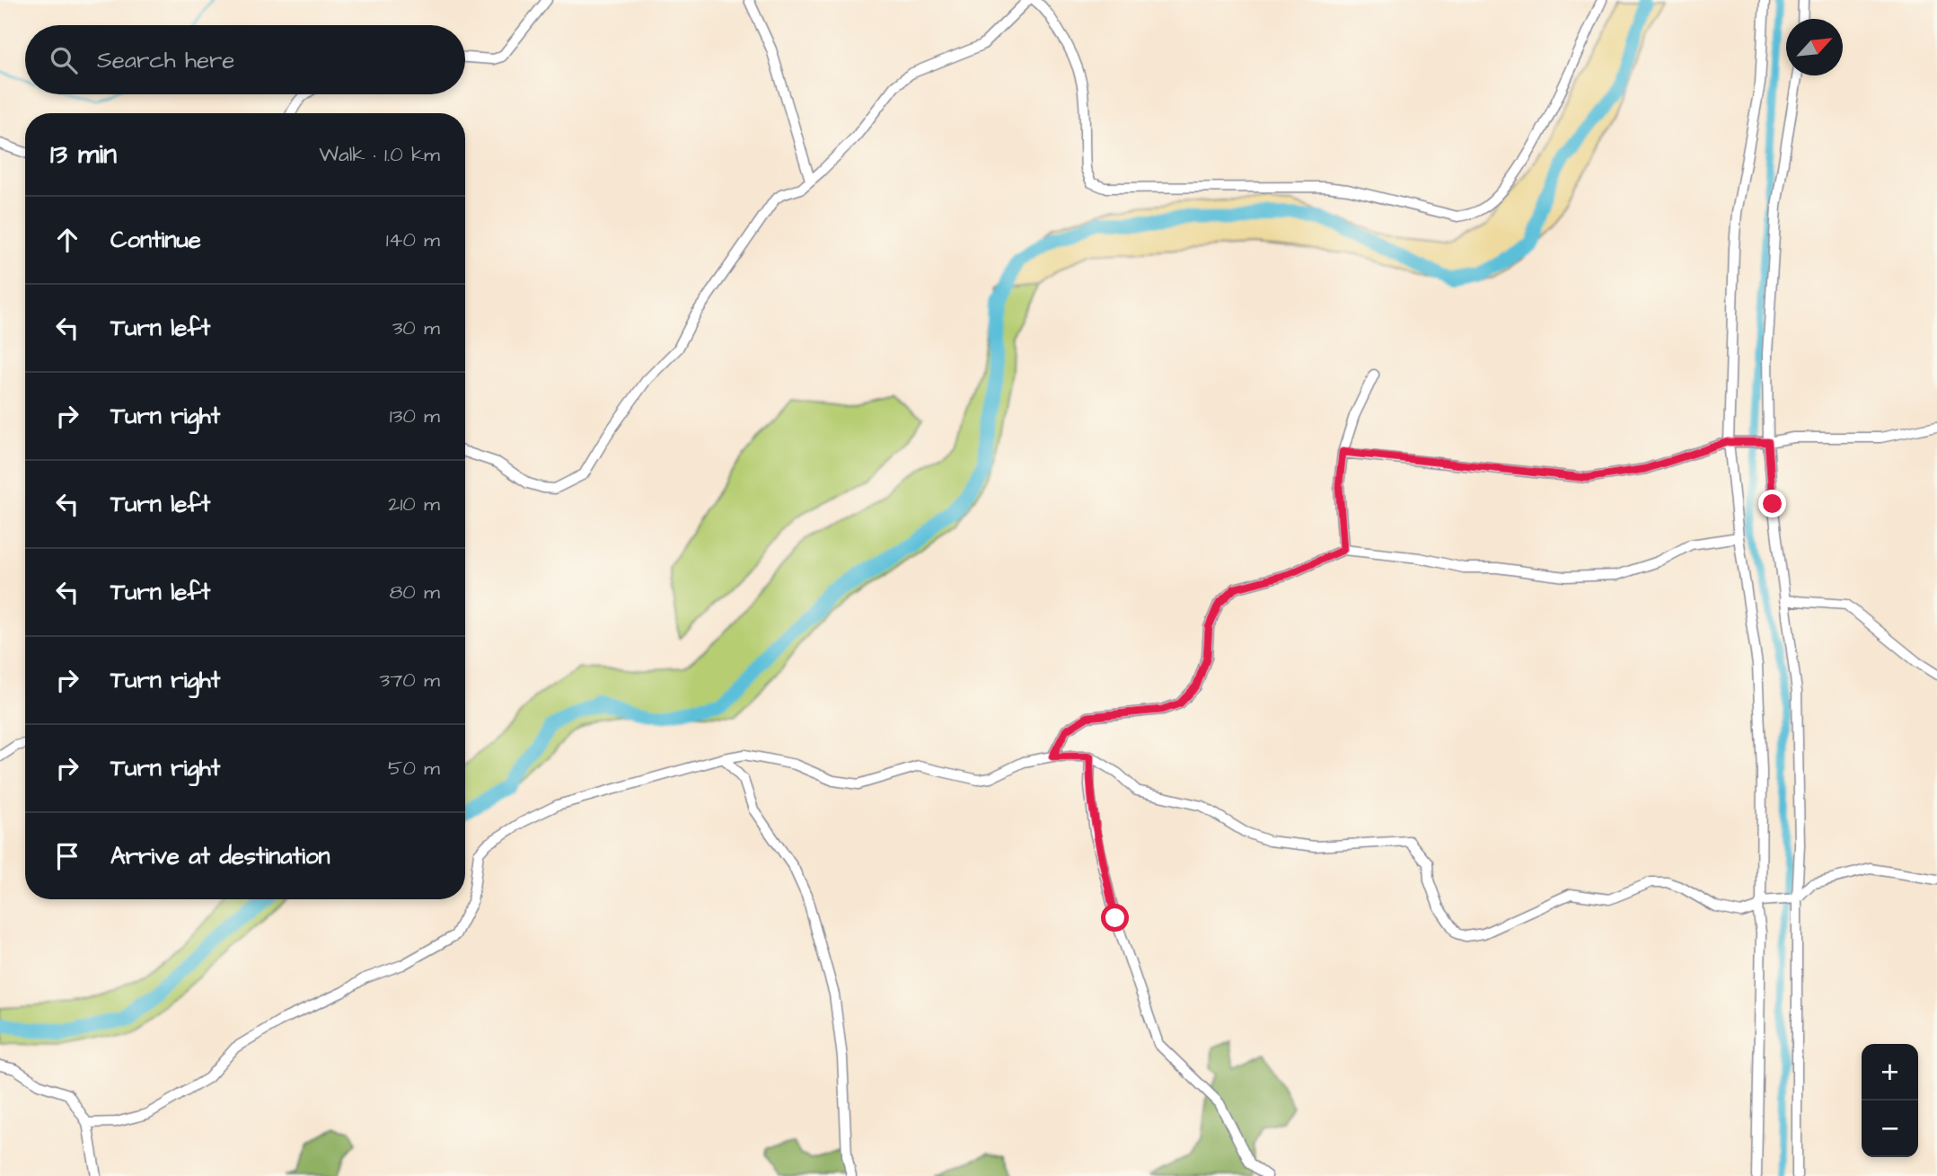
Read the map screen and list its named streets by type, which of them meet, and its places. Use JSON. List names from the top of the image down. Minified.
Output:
{"north":"top right","page":{"search":"Search here","heading":["13 min","Walk · 1.0 km"],"list":[["Continue","140 m"],["Turn left","30 m"],["Turn right","130 m"],["Turn left","210 m"],["Turn left","80 m"],["Turn right","370 m"],["Turn right","50 m"],"Arrive at destination"],"map_buttons":["+","−"]}}
